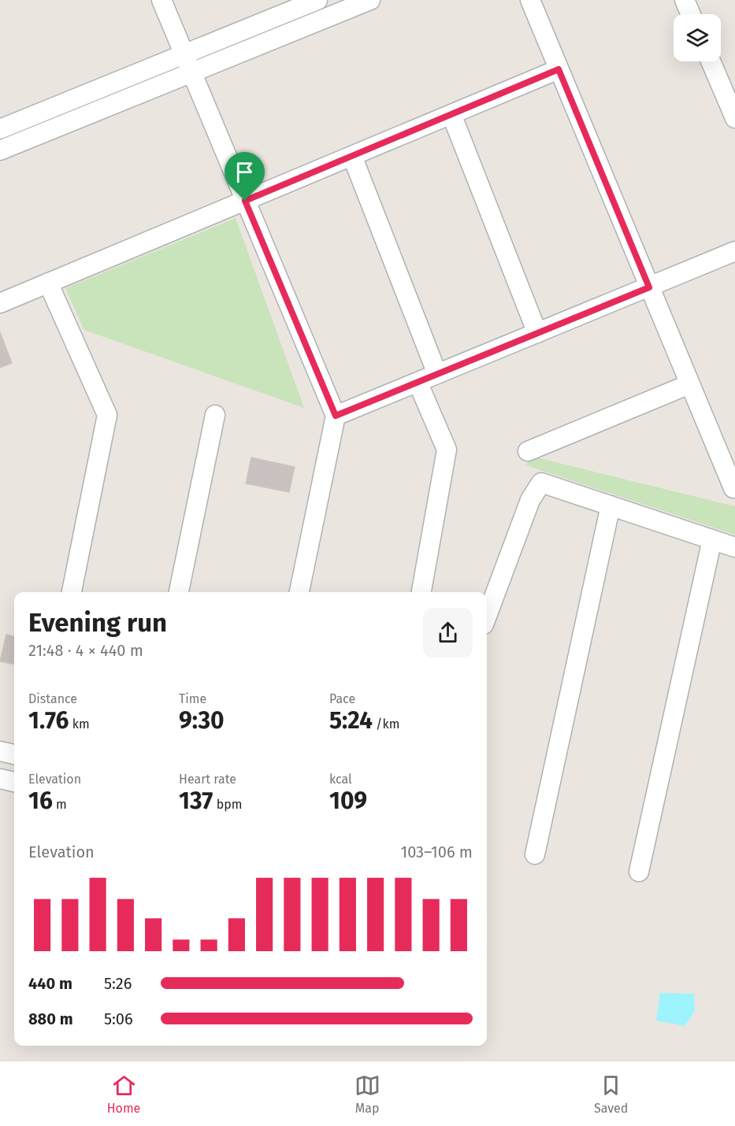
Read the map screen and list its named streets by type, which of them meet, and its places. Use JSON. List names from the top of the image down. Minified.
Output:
{"page":{"heading":["Evening run","21:48 · 4 × 440 m"],"stats":[["Distance","1.76 km"],["Time","9:30"],["Pace","5:24 /km"],["Elevation","16 m"],["Heart rate","137 bpm"],["kcal","109"]],"chart":["Elevation","103–106 m"],"list":[{"name":"440 m","note":"5:26"},{"name":"880 m","note":"5:06"}],"tabs":["Home","Map","Saved"]}}
